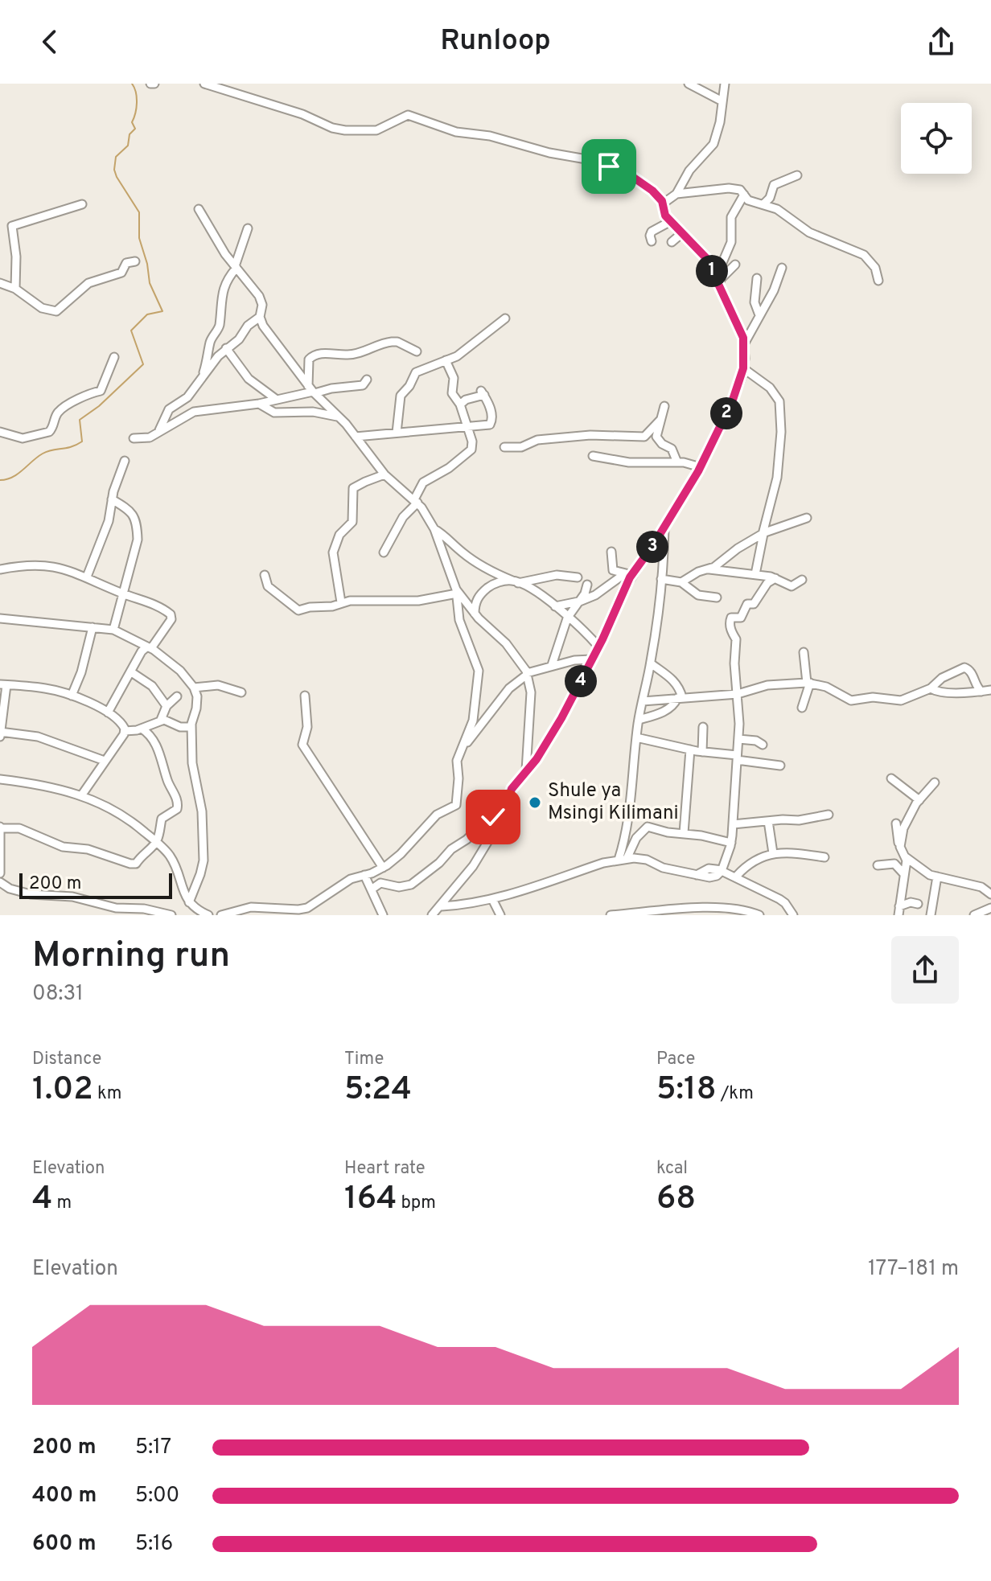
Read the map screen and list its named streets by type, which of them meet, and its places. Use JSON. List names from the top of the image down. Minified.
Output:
{"places":["Shule ya Msingi Kilimani"],"scale_bar":"200 m","page":{"header":"Runloop","pins":["1","2","3","4"],"scale":"200 m","heading":["Morning run","08:31"],"stats":[["Distance","1.02 km"],["Time","5:24"],["Pace","5:18 /km"],["Elevation","4 m"],["Heart rate","164 bpm"],["kcal","68"]],"chart":["Elevation","177–181 m"],"list":[{"name":"200 m","note":"5:17"},{"name":"400 m","note":"5:00"},{"name":"600 m","note":"5:16"}]}}
